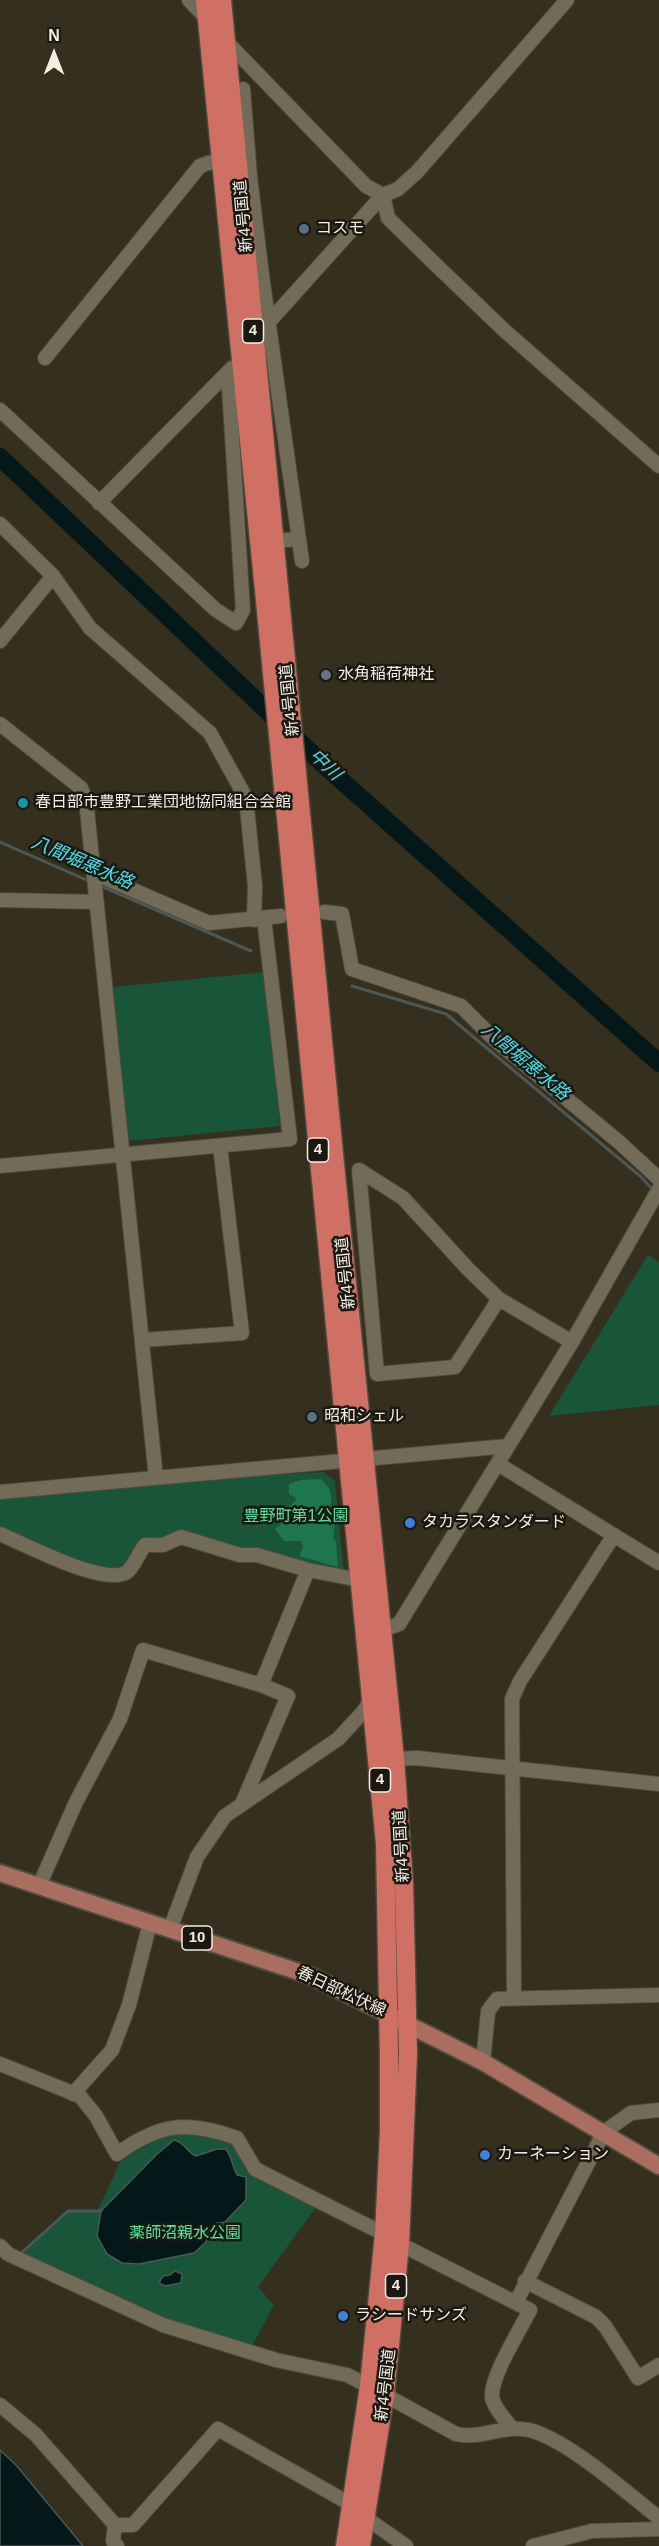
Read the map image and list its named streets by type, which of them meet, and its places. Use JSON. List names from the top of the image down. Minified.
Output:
{"streets":{"highway":["新4号国道","4"],"main road":["10","春日部松伏線"]},"crossings":[["新4号国道","春日部松伏線"]],"water":["中川","八間堀悪水路"],"parks":["豊野町第1公園","薬師沼親水公園"],"places":["コスモ","水角稲荷神社","春日部市豊野工業団地協同組合会館","昭和シェル","タカラスタンダード","カーネーション","ラシードサンズ"],"north":"top"}
